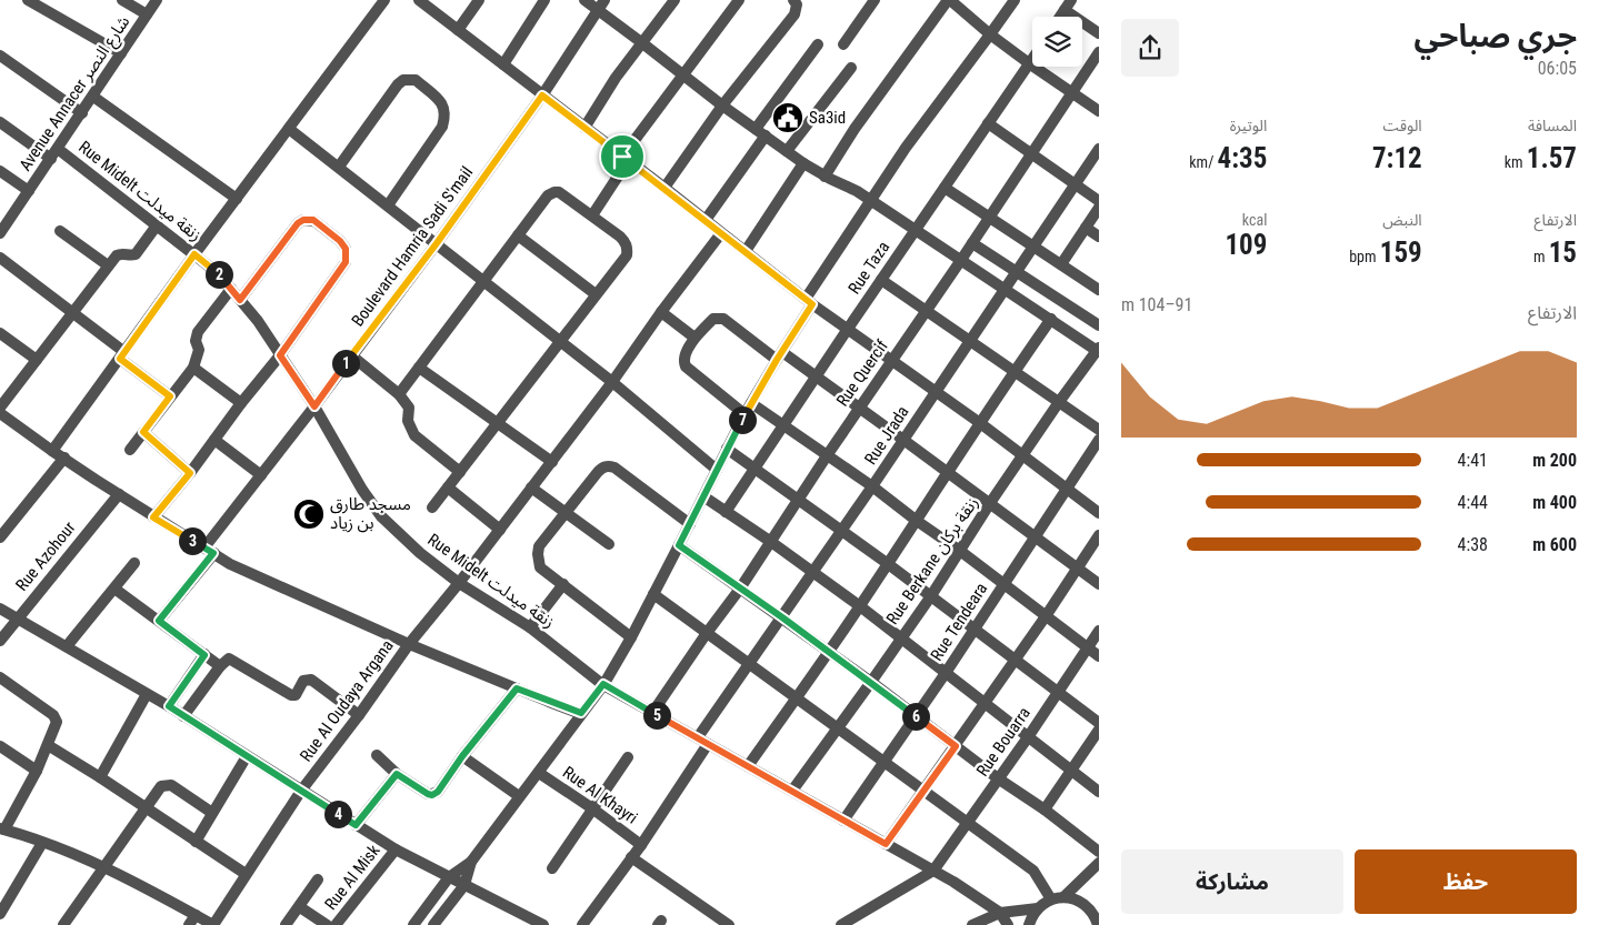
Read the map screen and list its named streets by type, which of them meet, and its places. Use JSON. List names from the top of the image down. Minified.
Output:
{"streets":{"street":["Avenue Annacer شارع النصر","Rue Midelt زنقة ميدلت","Boulevard Hamria Sadi S'mail","Rue Taza","Rue Quercif","Rue Jrada","Rue Azohour","Rue Berkane زنقة بركان","Rue Tendeara","Rue Al Oudaya Argana","Rue Bouarra","Rue Al Khayri","Rue Al Misk"]},"crossings":[["Avenue Annacer شارع النصر","Rue Midelt زنقة ميدلت"],["Rue Midelt زنقة ميدلت","Boulevard Hamria Sadi S'mail"],["Rue Midelt زنقة ميدلت","Rue Quercif"],["Rue Midelt زنقة ميدلت","Rue Jrada"],["Rue Midelt زنقة ميدلت","Rue Berkane زنقة بركان"],["Rue Midelt زنقة ميدلت","Rue Tendeara"],["Rue Midelt زنقة ميدلت","Rue Al Oudaya Argana"],["Rue Midelt زنقة ميدلت","Rue Bouarra"]],"places":{"public building":["Sa3id"],"mosque":["مسجد طارق بن زياد"]},"page":{"heading":["جري صباحي","06:05"],"stats":[["المسافة","1.57 km"],["الوقت","7:12"],["الوتيرة","4:35 /km"],["الارتفاع","15 m"],["النبض","159 bpm"],["kcal","109"]],"pins":["2","1","7","3","5","6","4"],"chart":["الارتفاع","91–104 m"],"list":[{"name":"200 m","note":"4:41"},{"name":"400 m","note":"4:44"},{"name":"600 m","note":"4:38"}],"buttons":["حفظ","مشاركة"]}}
